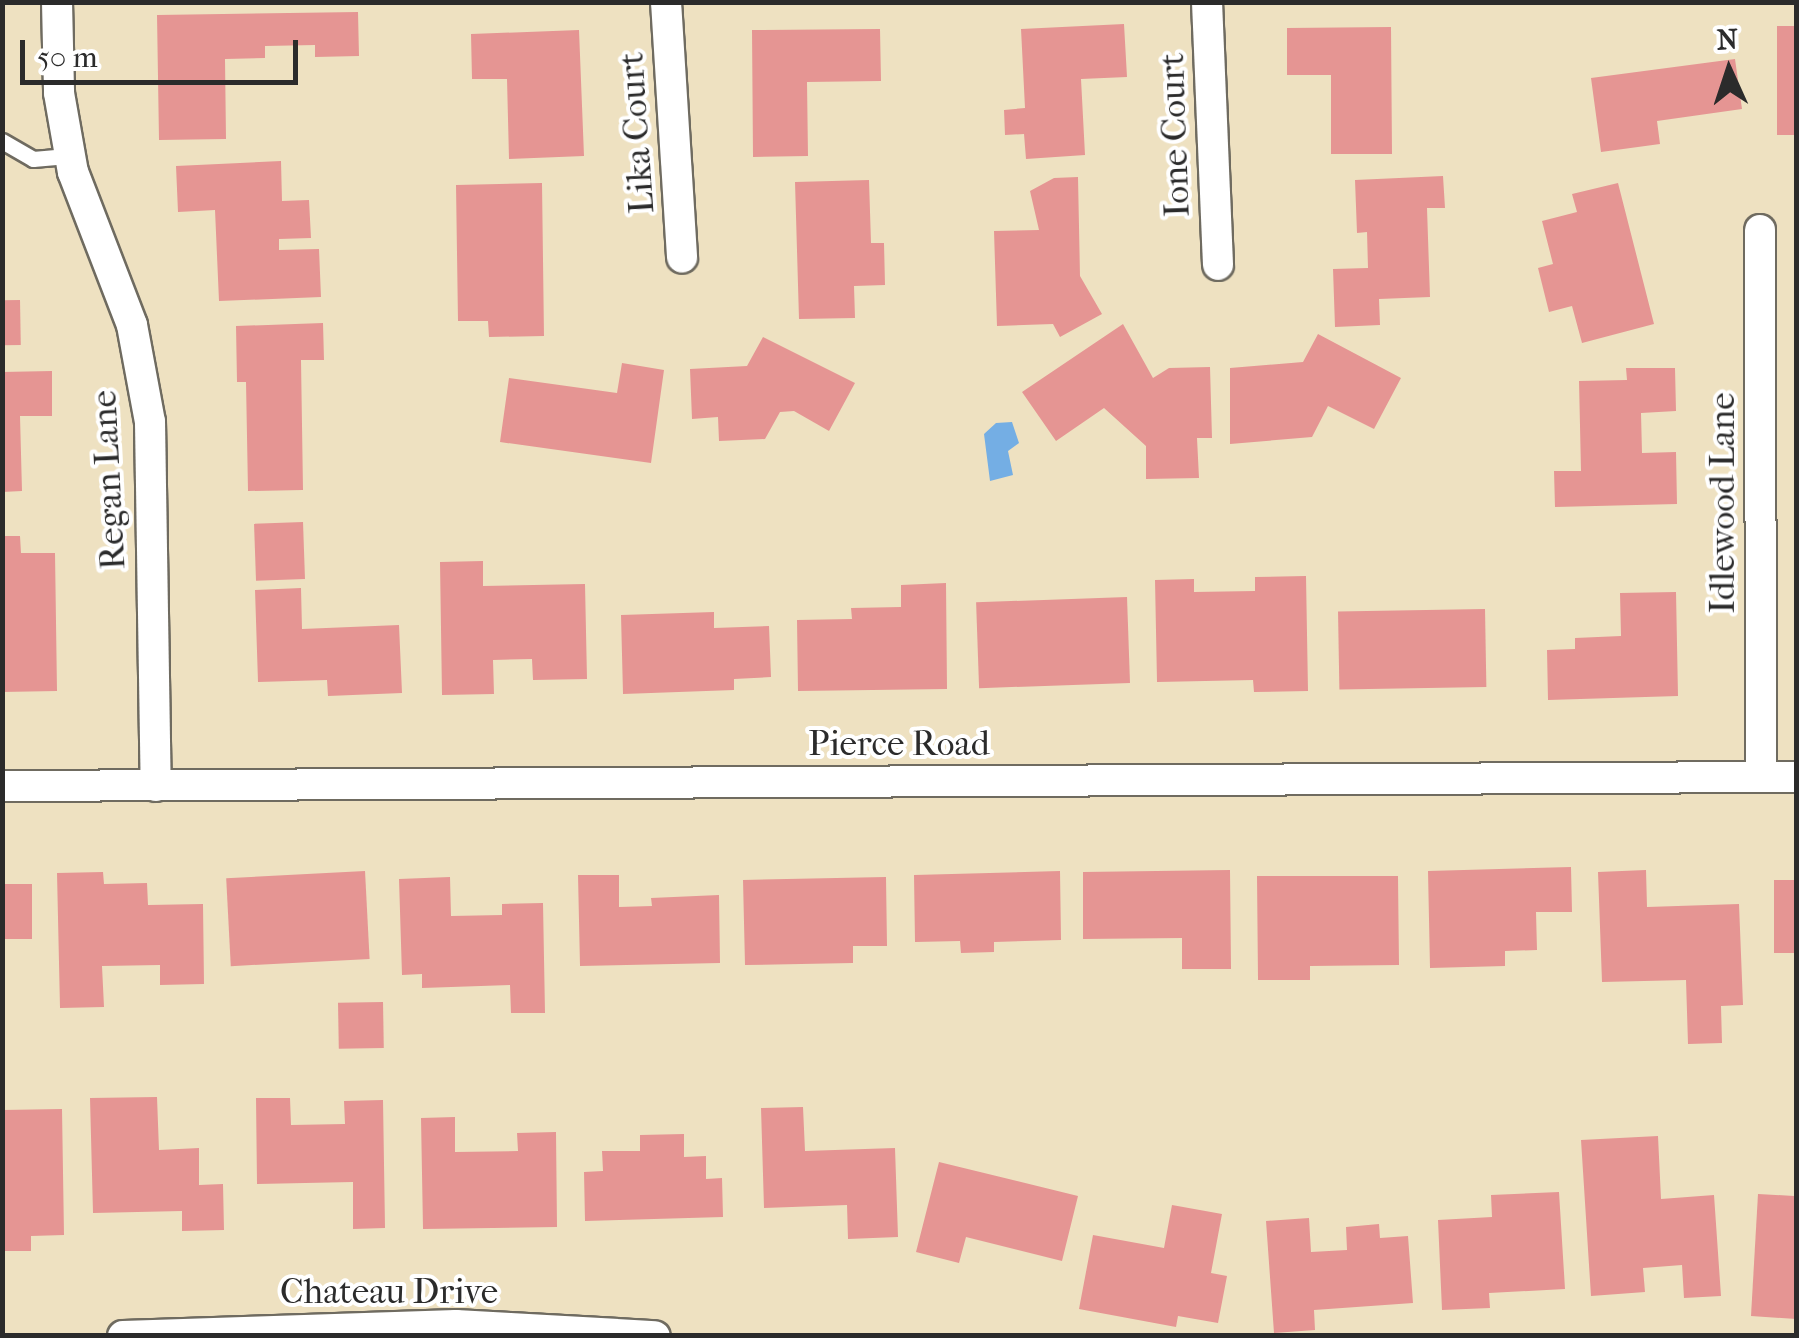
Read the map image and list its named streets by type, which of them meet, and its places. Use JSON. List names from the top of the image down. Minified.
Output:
{"streets":{"street":["Lika Court","Ione Court","Regan Lane","Idlewood Lane","Pierce Road","Chateau Drive"]},"crossings":[["Regan Lane","Pierce Road"],["Idlewood Lane","Pierce Road"]],"scale_bar":"50 m","north":"top"}
